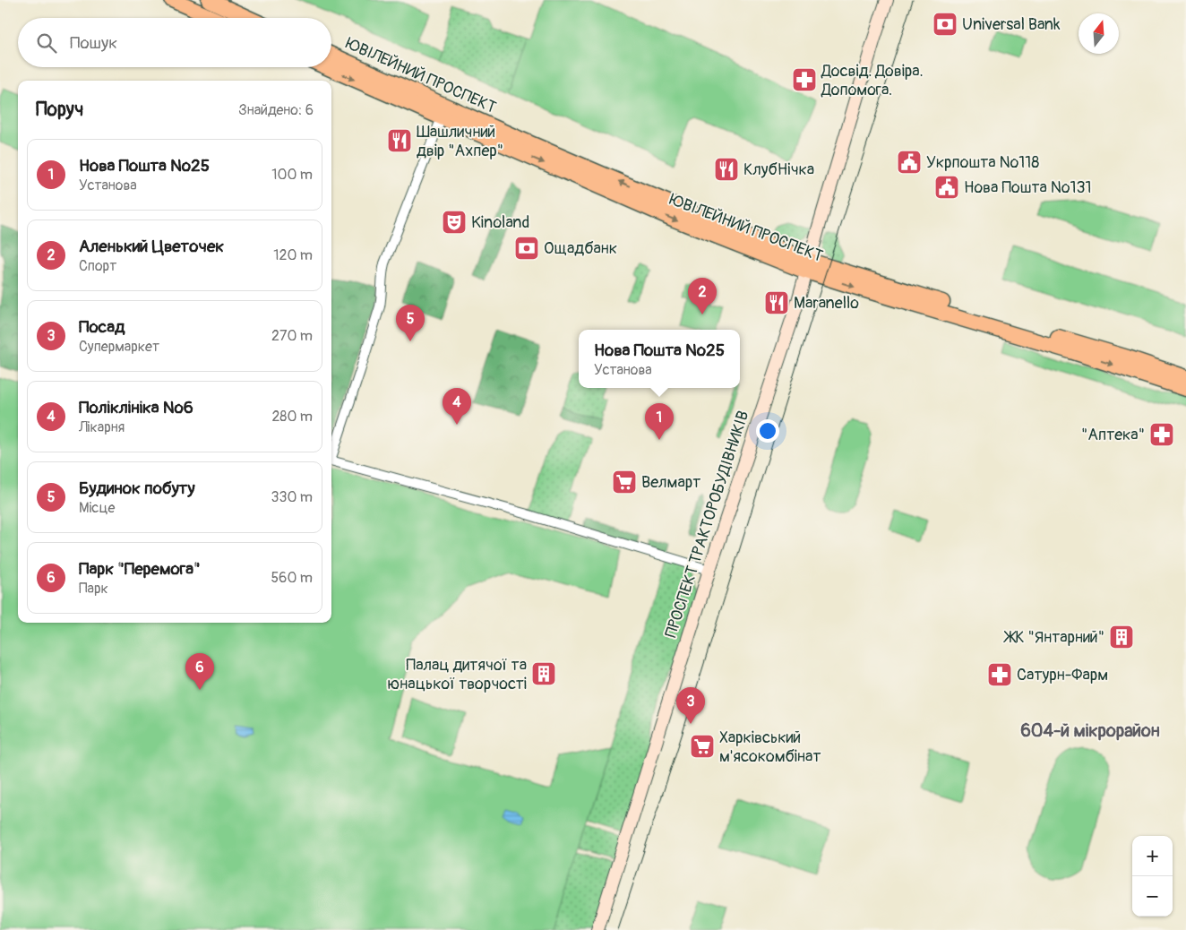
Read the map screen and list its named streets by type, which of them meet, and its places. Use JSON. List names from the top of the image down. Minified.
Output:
{"streets":{"main road":["ЮВІЛЕЙНИЙ ПРОСПЕКТ","ПРОСПЕКТ ТРАКТОРОБУДІВНИКІВ"]},"crossings":[["ЮВІЛЕЙНИЙ ПРОСПЕКТ","ПРОСПЕКТ ТРАКТОРОБУДІВНИКІВ"]],"districts":["604-й мікрорайон"],"places":{"bank":["Universal Bank","Ощадбанк"],"pharmacy":["Досвід. Довіра. Допомога.","\"Аптека\"","Сатурн-Фарм"],"restaurant":["Шашличний двір \"Ахпер\"","КлубНічка","Maranello"],"public building":["Укрпошта №118","Нова Пошта №131"],"theatre":["Kinoland"],"supermarket":["Велмарт","Харківський м'ясокомбінат"],"building":["ЖК \"Янтарний\"","Палац дитячої та юнацької творчості"]},"north":"top","page":{"search":"Пошук","heading":["Поруч","Знайдено: 6"],"list":[{"mark":"1","name":"Нова Пошта №25","note":"Установа","value":"100 m"},{"mark":"2","name":"Аленький Цветочек","note":"Спорт","value":"120 m"},{"mark":"3","name":"Посад","note":"Супермаркет","value":"270 m"},{"mark":"4","name":"Поліклініка №6","note":"Лікарня","value":"280 m"},{"mark":"5","name":"Будинок побуту","note":"Місце","value":"330 m"},{"mark":"6","name":"Парк \"Перемога\"","note":"Парк","value":"560 m"}],"pins":["2","5","4","1","6","3"],"popup":["Нова Пошта №25","Установа"],"map_buttons":["+","−"]}}
